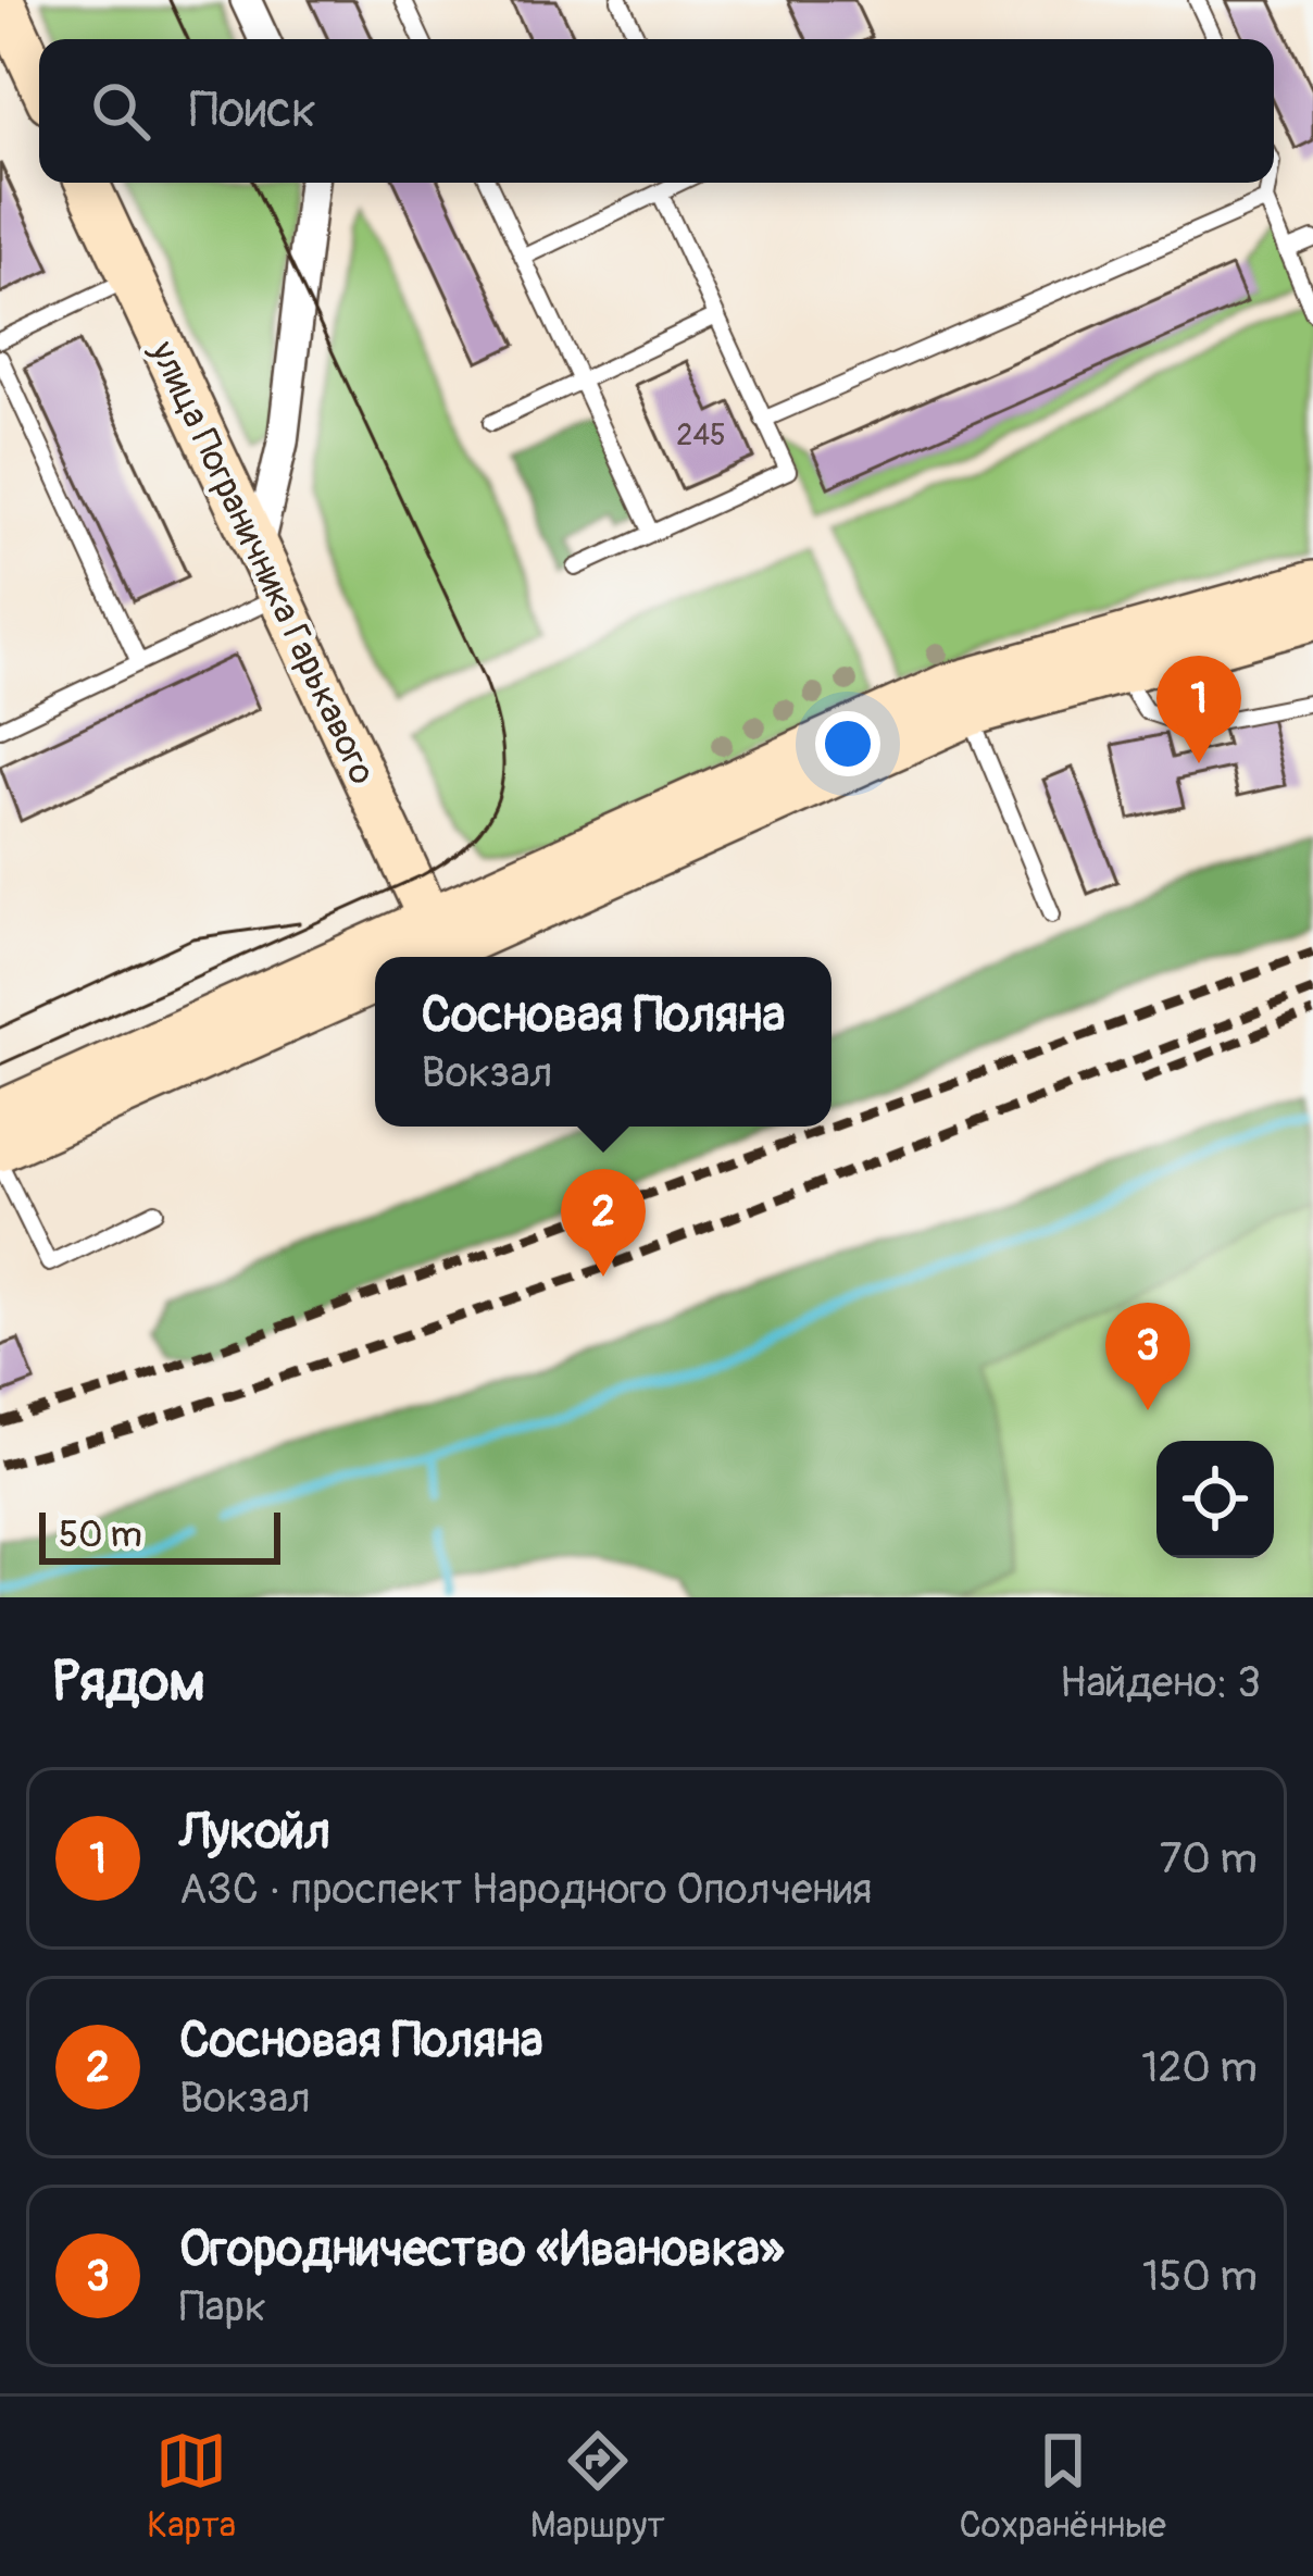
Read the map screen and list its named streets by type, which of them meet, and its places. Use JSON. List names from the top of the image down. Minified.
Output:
{"streets":{"street":["улица Пограничника Гарькавого"]},"house_numbers":["245"],"scale_bar":"50 m","page":{"search":"Поиск","pins":["1","2","3"],"popup":["Сосновая Поляна","Вокзал"],"scale":"50 m","heading":["Рядом","Найдено: 3"],"list":[{"mark":"1","name":"Лукойл","note":"АЗС · проспект Народного Ополчения","value":"70 m"},{"mark":"2","name":"Сосновая Поляна","note":"Вокзал","value":"120 m"},{"mark":"3","name":"Огородничество «Ивановка»","note":"Парк","value":"150 m"}],"nav":["Карта","Маршрут","Сохранённые"]}}
